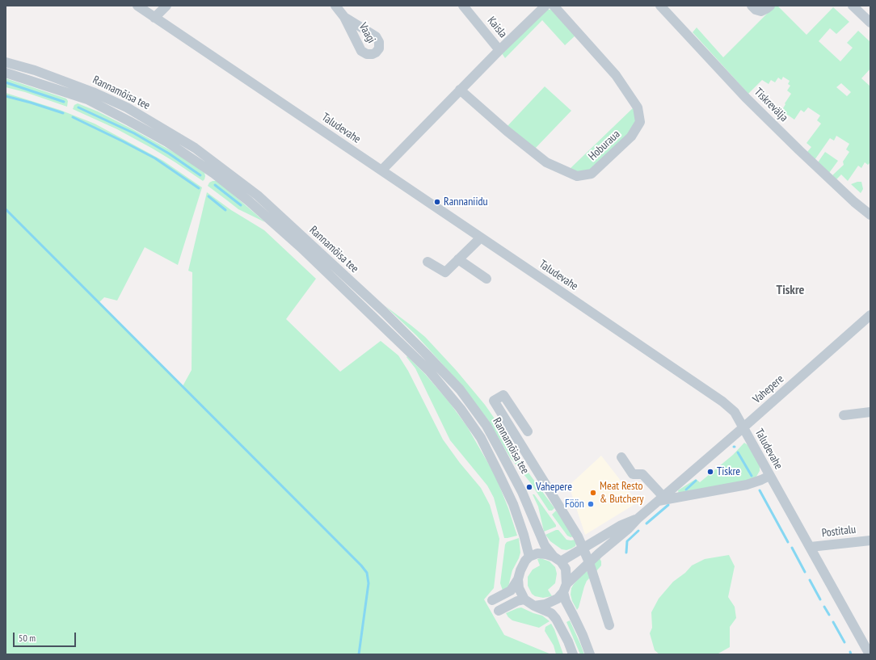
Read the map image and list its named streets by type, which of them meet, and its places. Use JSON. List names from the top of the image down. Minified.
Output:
{"streets":{"street":["Kaisla","Vaagi","Rannamõisa tee","Tiskrevälja","Taludevahe","Hoburaua","Vahepere","Postitalu"]},"crossings":[["Rannamõisa tee","Vahepere"],["Taludevahe","Vahepere"],["Taludevahe","Postitalu"]],"districts":["Tiskre"],"places":["Rannaniidu","Tiskre","Vahepere","Meat Resto & Butchery","Föön"],"scale_bar":"50 m"}
